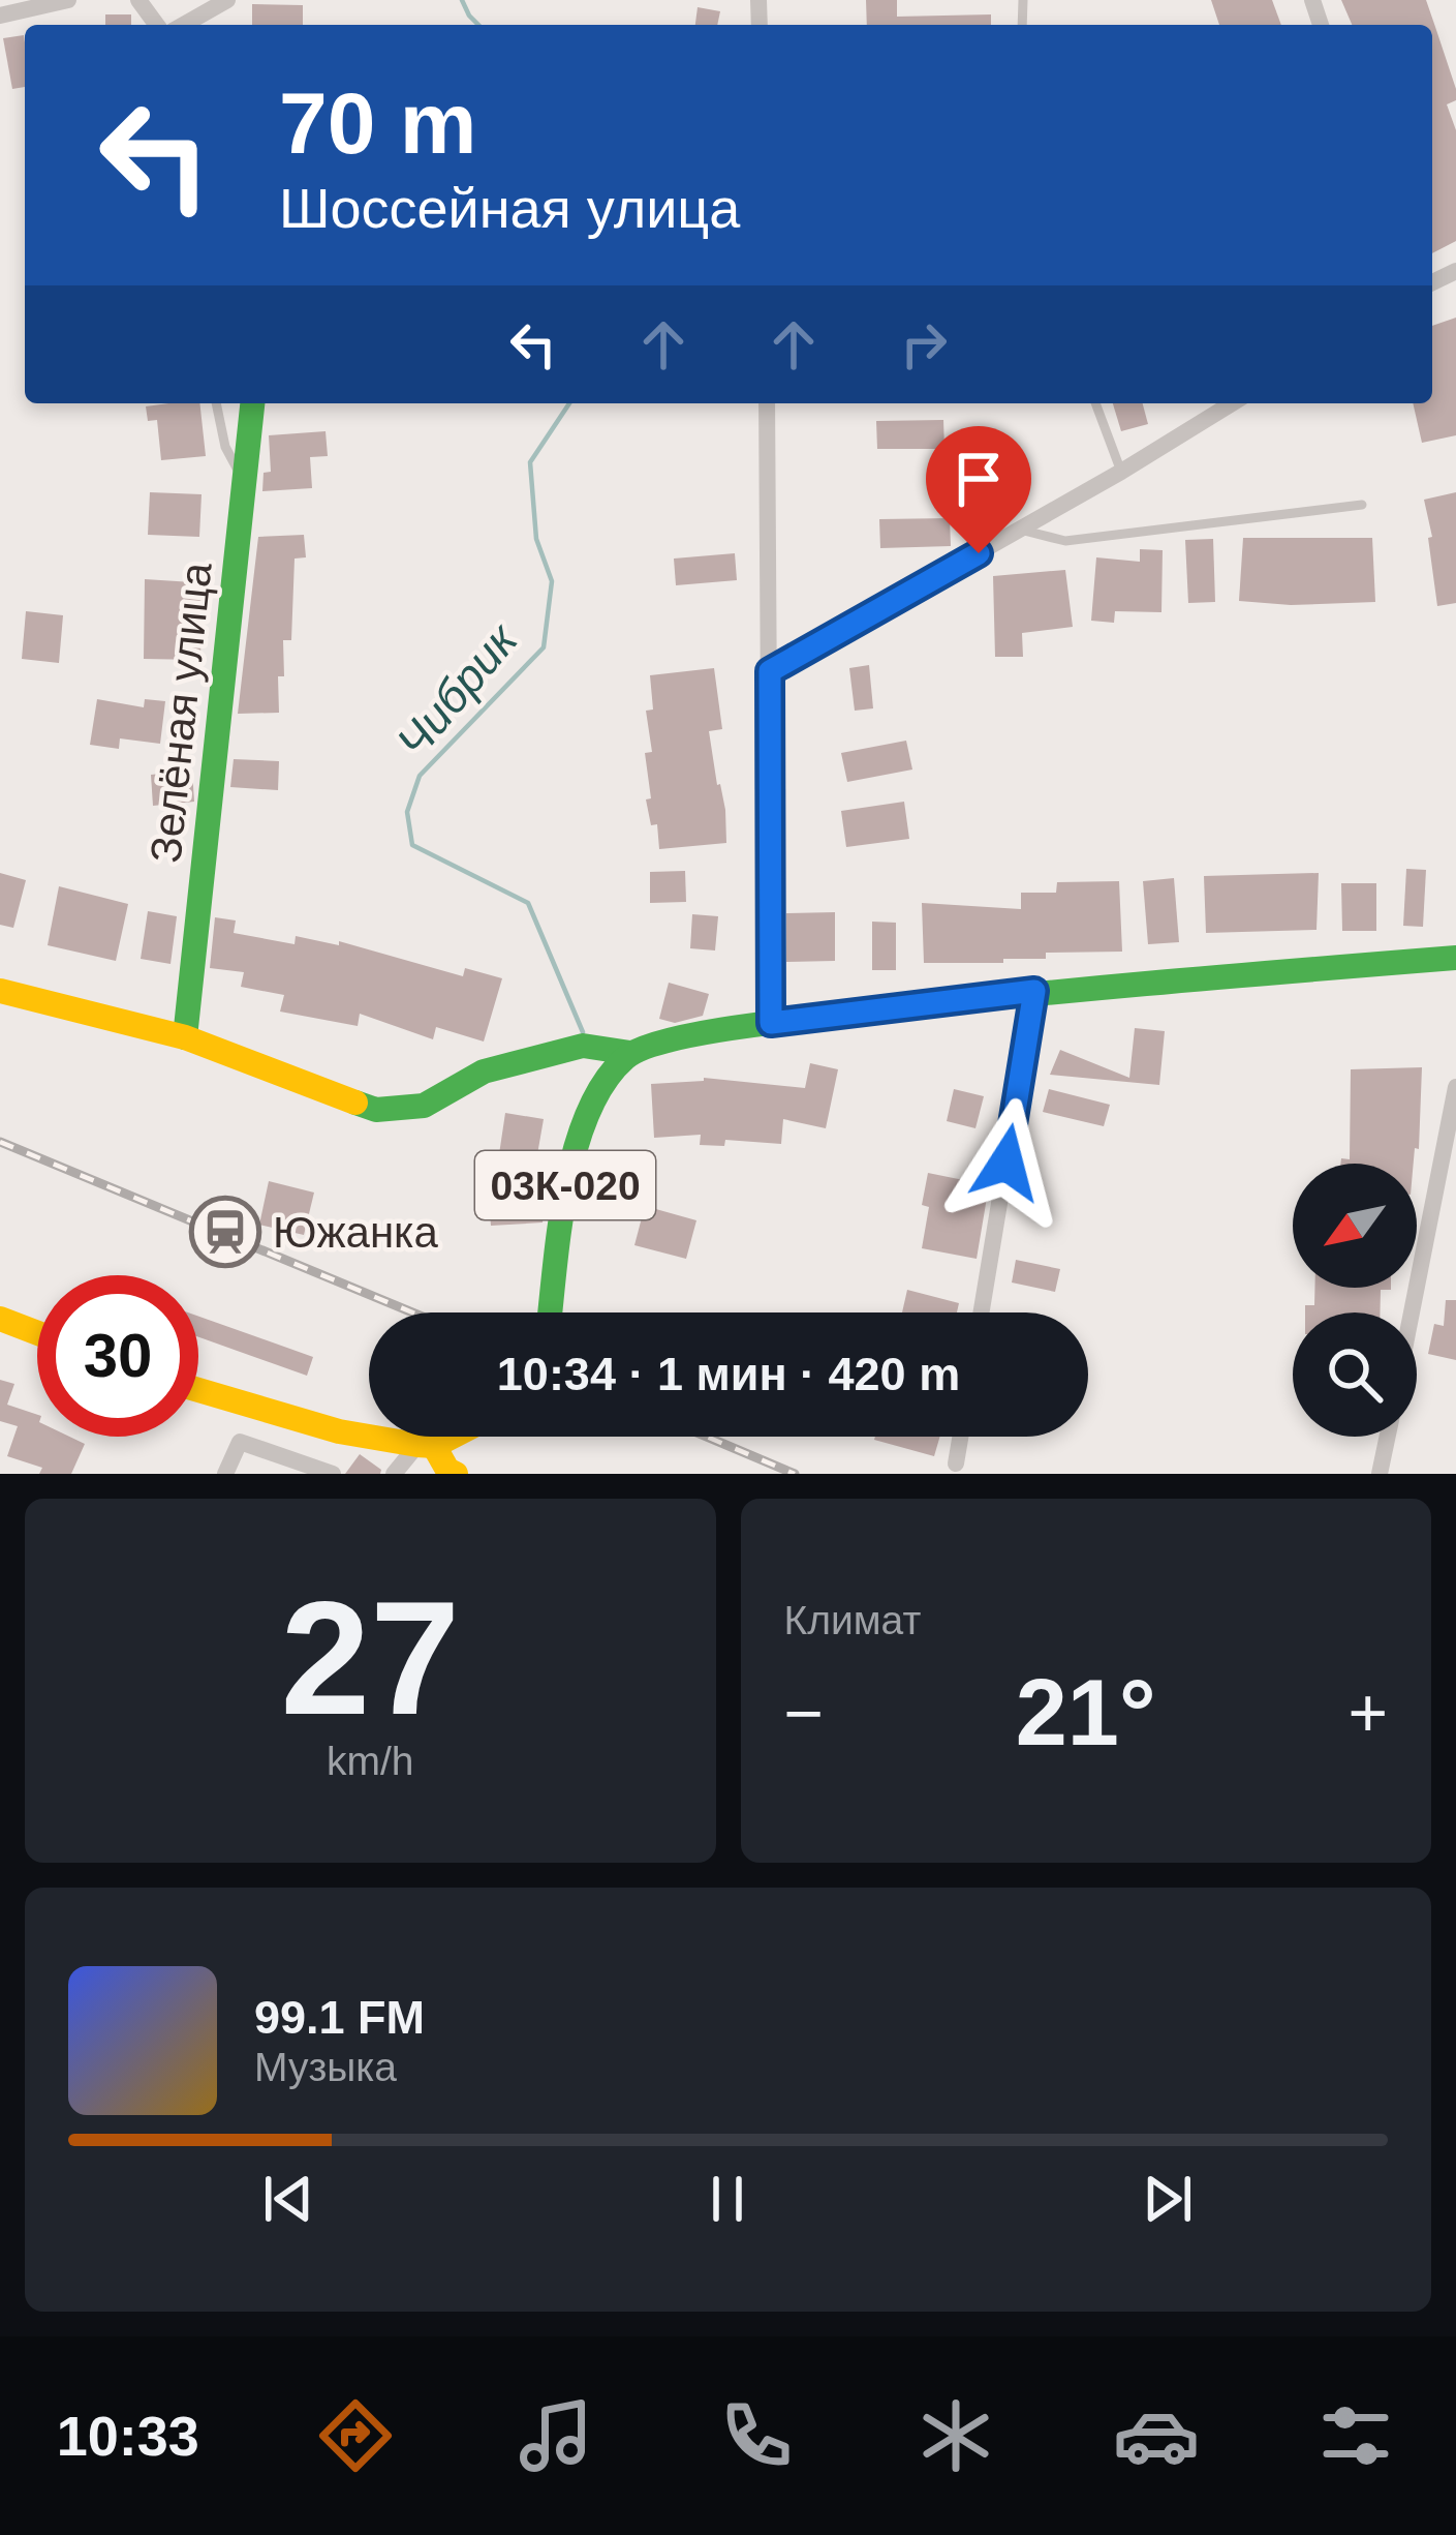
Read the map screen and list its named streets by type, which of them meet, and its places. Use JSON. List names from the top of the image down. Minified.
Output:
{"streets":{"main road":["Зелёная улица","03К-020"]},"water":["Чибрик"],"places":{"station":["Южанка"]},"north":"bottom left","page":{"turn":["70 m","Шоссейная улица"],"limit":"30","trip":"10:34 · 1 мин · 420 m","tile":[["27","km/h"],"Климат"],"heat":["−","21°","+"],"song":["99.1 FM","Музыка"],"tabs":"10:33"}}
